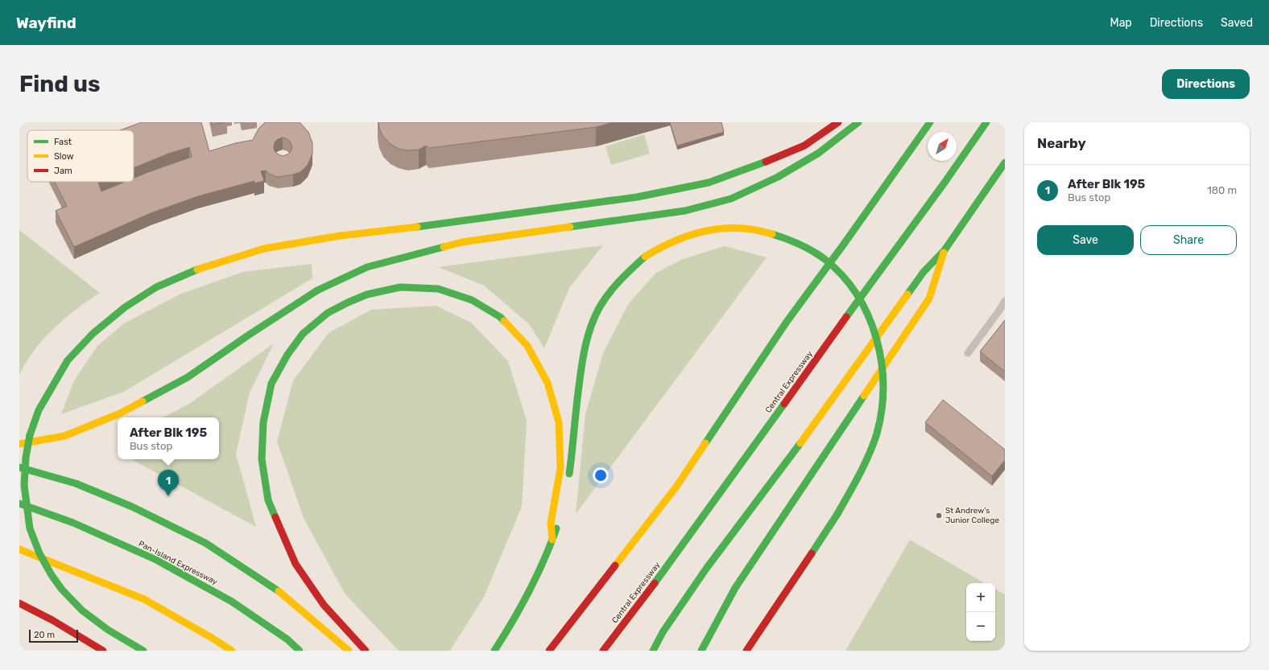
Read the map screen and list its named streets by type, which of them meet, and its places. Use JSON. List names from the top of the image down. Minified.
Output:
{"streets":{"main road":["Central Expressway","Pan-Island Expressway"]},"places":["St Andrew's Junior College"],"legend":["Fast","Slow","Jam"],"scale_bar":"20 m","north":"top right","page":{"header":"Wayfind","nav":["Map","Directions","Saved"],"buttons":["Directions",["Save","Share"]],"title":"Find us","heading":"Nearby","list":[{"mark":"1","name":"After Blk 195","note":"Bus stop","value":"180 m"}],"popup":["After Blk 195","Bus stop"],"pins":"1","map_buttons":["+","−"],"scale":"20 m"}}
